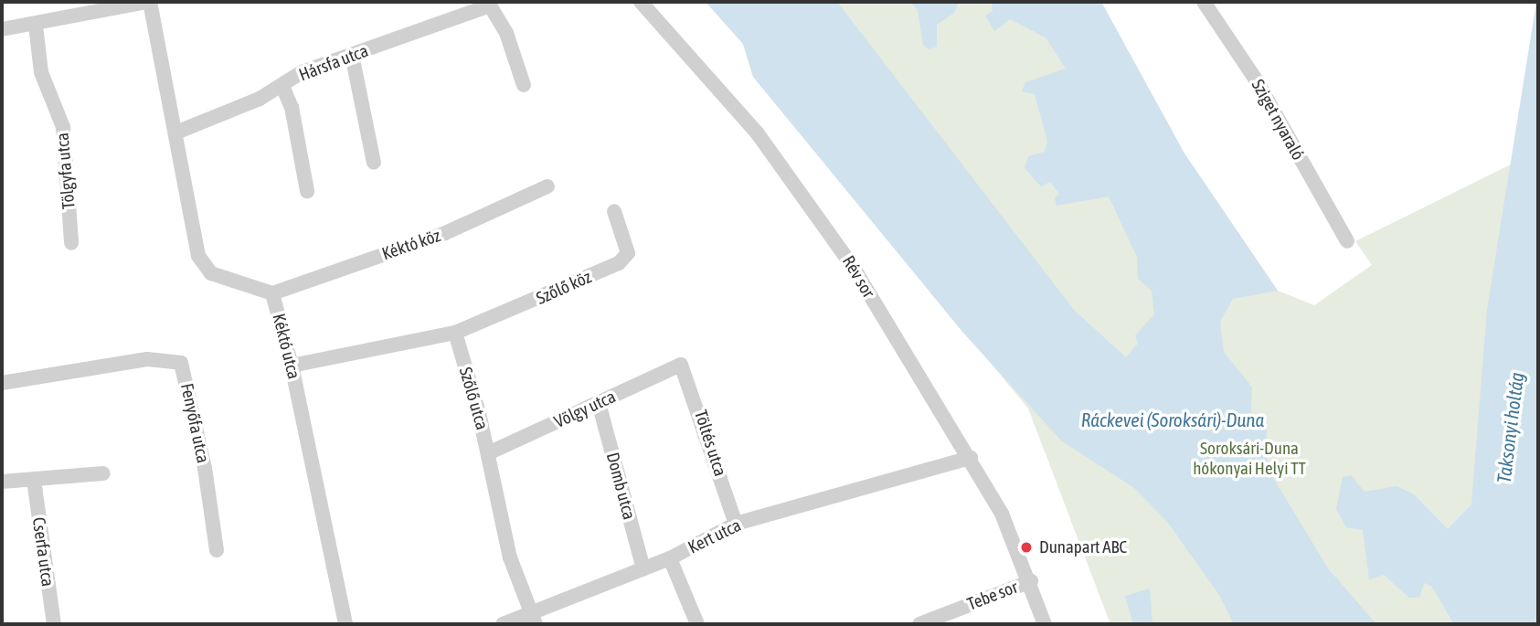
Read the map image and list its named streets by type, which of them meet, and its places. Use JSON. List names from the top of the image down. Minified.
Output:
{"streets":{"street":["Hársfa utca","Sziget nyaraló","Tölgyfa utca","Kéktó köz","Rév sor","Szőlő köz","Kéktó utca","Szőlő utca","Völgy utca","Fenyőfa utca","Töltés utca","Domb utca","Kert utca","Cserfa utca","Tebe sor"]},"crossings":[["Hársfa utca","Kéktó utca"],["Kéktó köz","Kéktó utca"],["Rév sor","Kert utca"],["Rév sor","Tebe sor"],["Szőlő köz","Szőlő utca"],["Szőlő utca","Völgy utca"],["Szőlő utca","Kert utca"],["Völgy utca","Töltés utca"],["Völgy utca","Domb utca"],["Töltés utca","Kert utca"],["Domb utca","Kert utca"]],"water":["Ráckevei (Soroksári)-Duna","Taksonyi holtág"],"parks":["Soroksári-Duna hókonyai Helyi TT"],"places":["Dunapart ABC"]}
